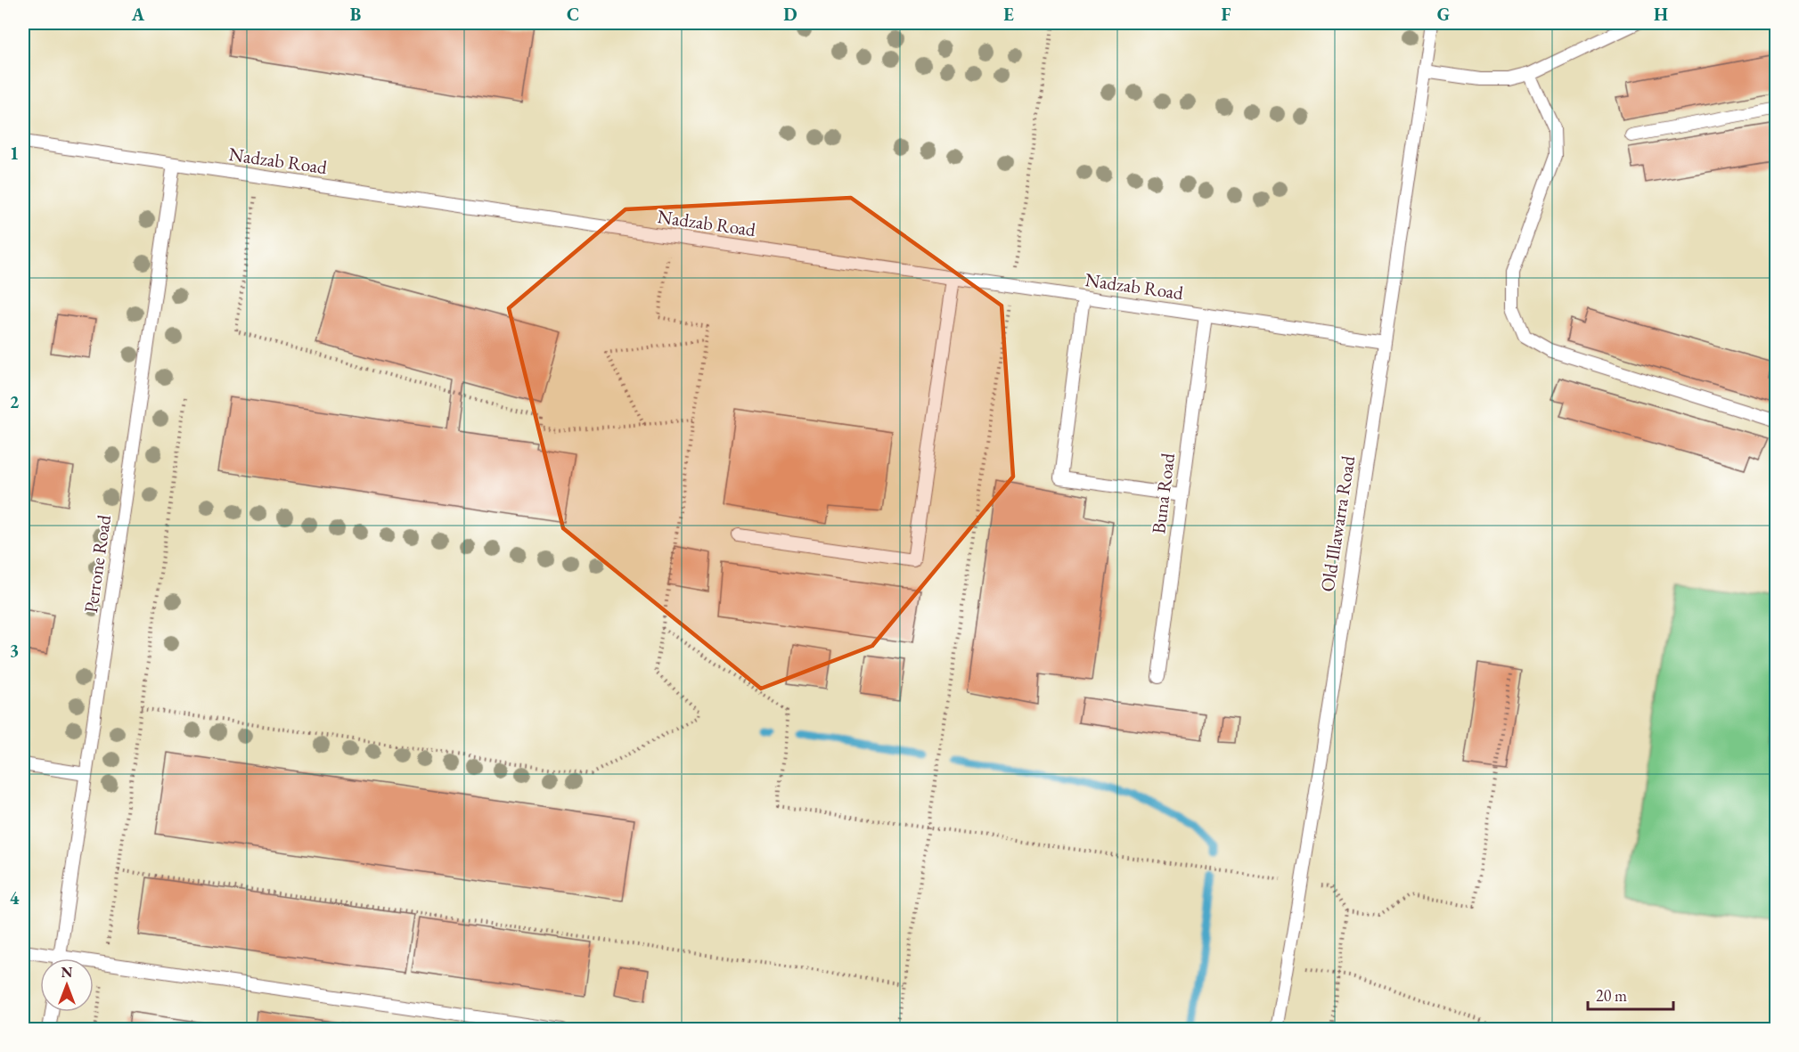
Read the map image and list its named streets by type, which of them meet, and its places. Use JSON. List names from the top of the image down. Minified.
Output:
{"streets":{"lane":["Nadzab Road","Buna Road","Old Illawarra Road","Perrone Road"]},"crossings":[["Nadzab Road","Buna Road"],["Nadzab Road","Old Illawarra Road"],["Nadzab Road","Perrone Road"]],"scale_bar":"20 m","north":"top","grid":{"columns":["A","B","C","D","E","F","G","H"],"rows":["1","2","3","4"]}}
